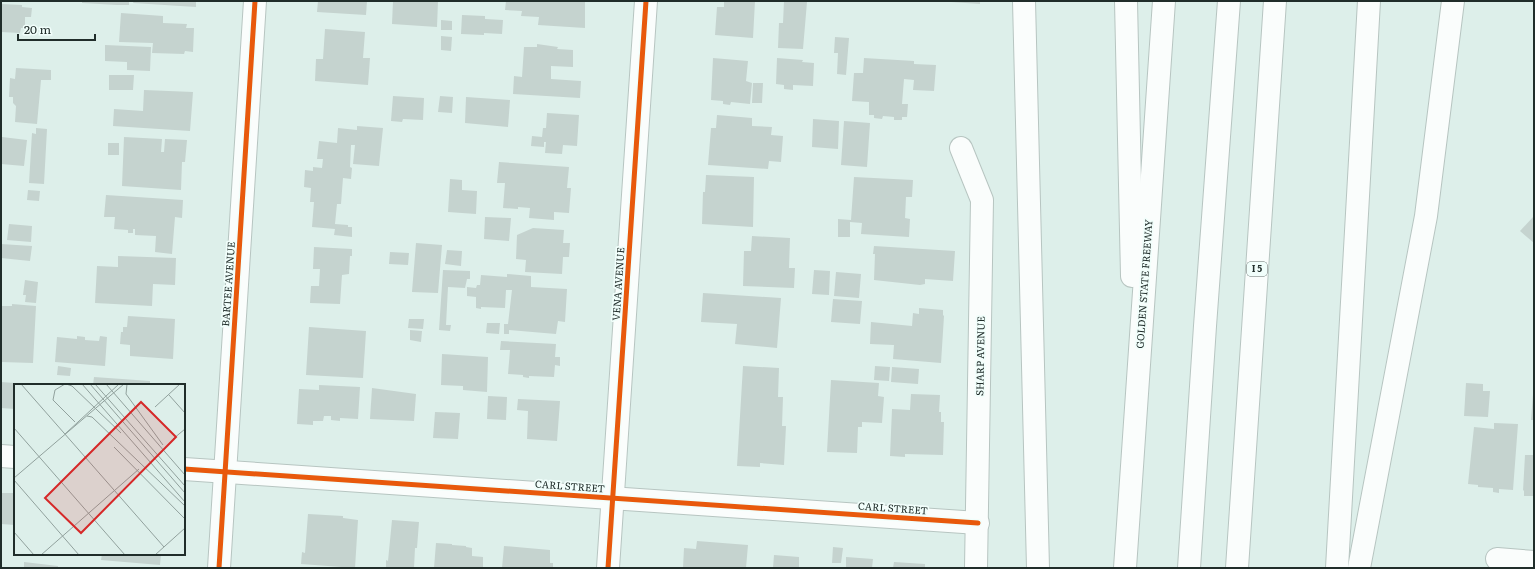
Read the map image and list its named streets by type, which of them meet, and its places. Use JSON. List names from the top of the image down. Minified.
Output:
{"streets":{"main road":["I 5","BARTEE AVENUE","VENA AVENUE","GOLDEN STATE FREEWAY","SHARP AVENUE","CARL STREET"]},"crossings":[["BARTEE AVENUE","CARL STREET"],["VENA AVENUE","CARL STREET"],["SHARP AVENUE","CARL STREET"]],"scale_bar":"20 m"}
